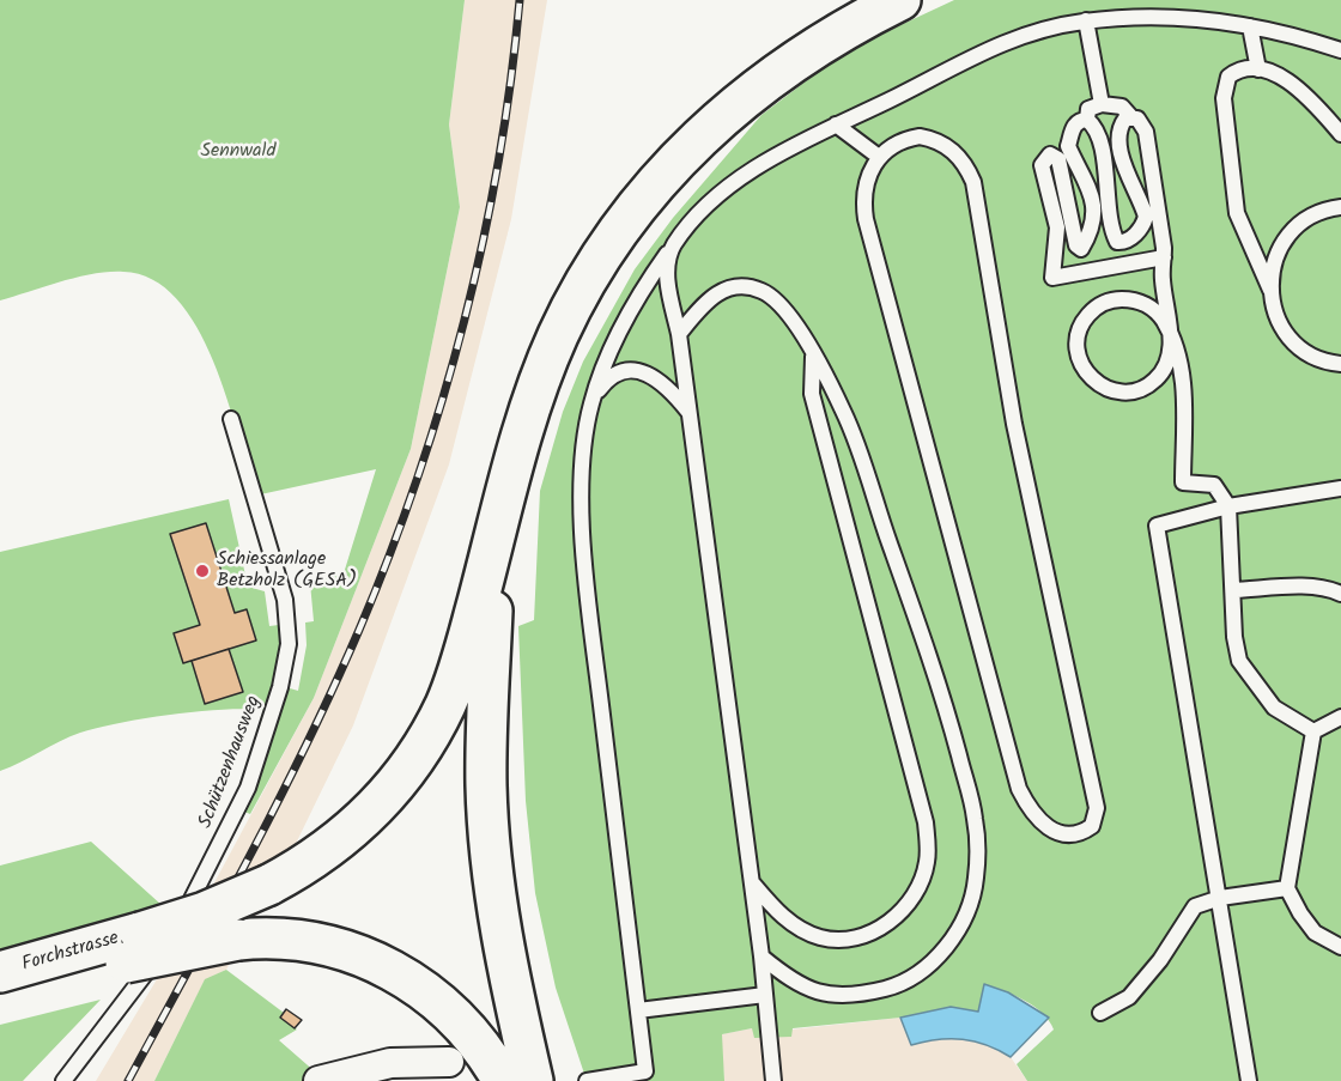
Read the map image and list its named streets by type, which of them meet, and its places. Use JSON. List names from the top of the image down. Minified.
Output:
{"streets":{"highway":["Forchstrasse"],"lane":["Schützenhausweg"]},"parks":["Sennwald"],"places":["Schiessanlage Betzholz (GESA)"]}
